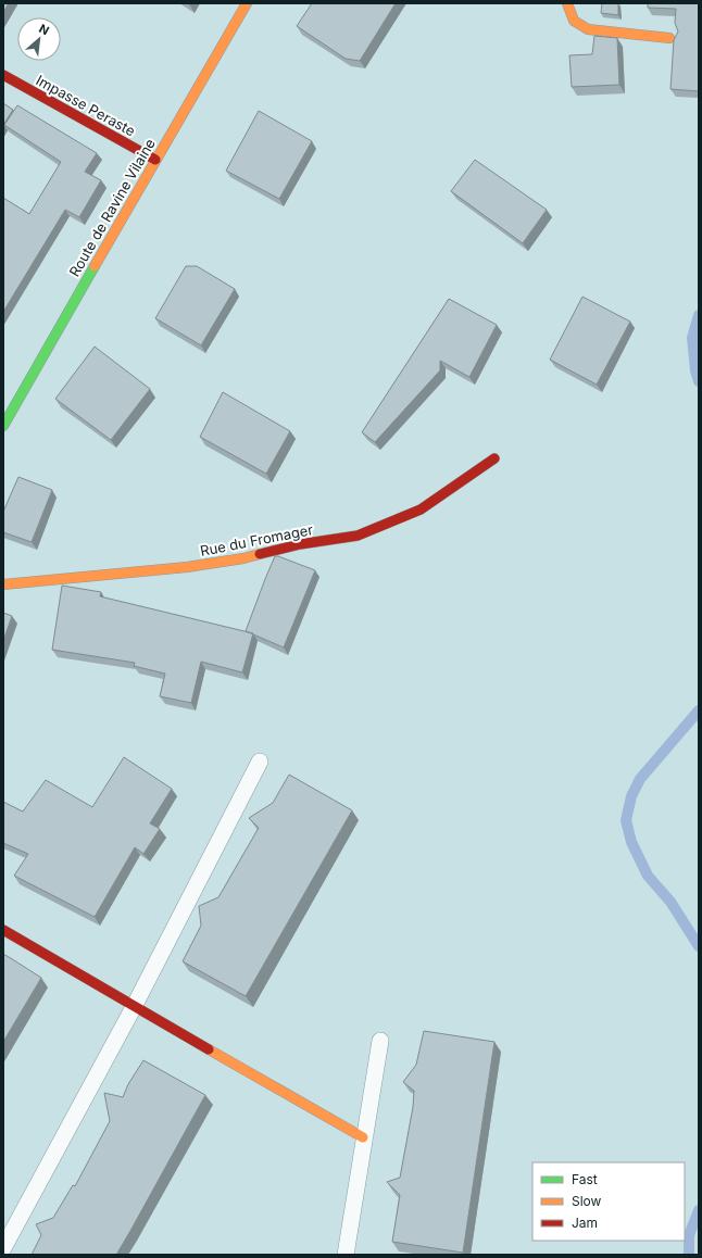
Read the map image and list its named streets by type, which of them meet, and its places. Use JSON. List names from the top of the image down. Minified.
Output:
{"streets":{"street":["Impasse Peraste","Route de Ravine Vilaine","Rue du Fromager"]},"crossings":[["Impasse Peraste","Route de Ravine Vilaine"]],"legend":["Fast","Slow","Jam"],"north":"top right"}
